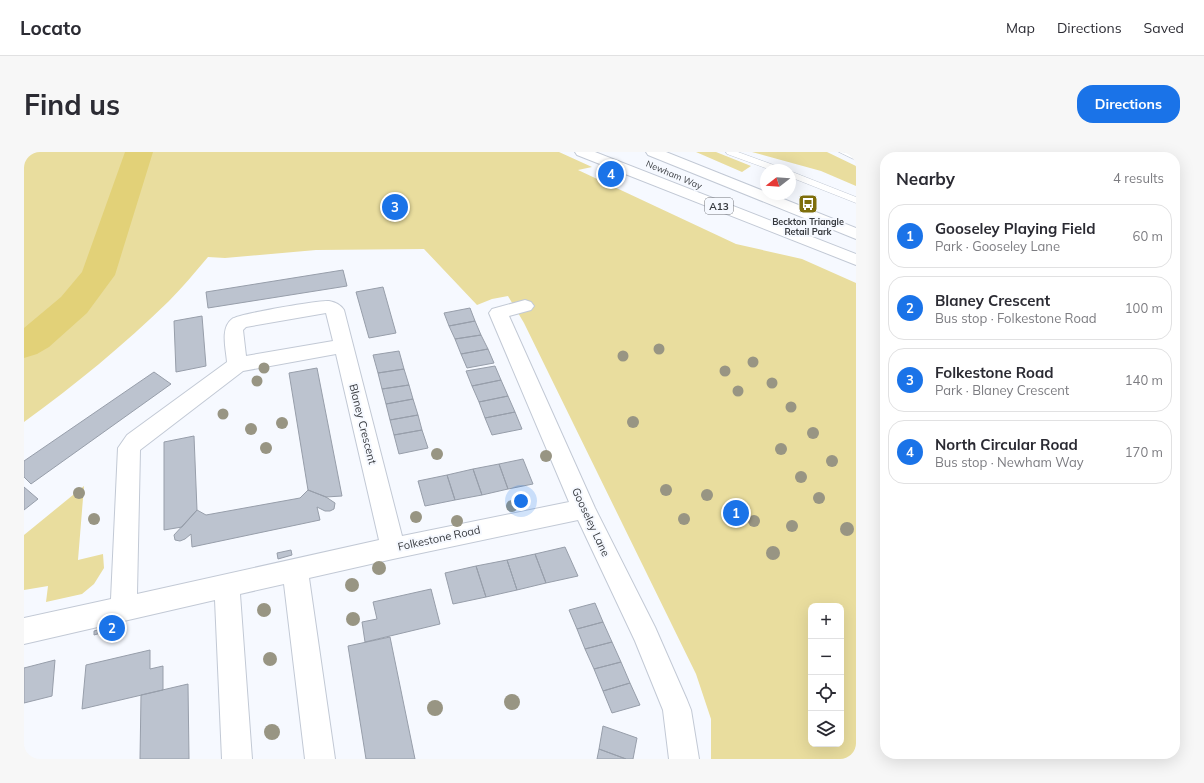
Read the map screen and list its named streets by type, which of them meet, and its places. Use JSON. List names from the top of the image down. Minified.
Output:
{"streets":{"main road":["Newham Way","A13","Blaney Crescent","Gooseley Lane","Folkestone Road"]},"crossings":[["Newham Way","A13"],["Blaney Crescent","Folkestone Road"],["Gooseley Lane","Folkestone Road"]],"places":{"bus stop":["Beckton Triangle Retail Park"]},"north":"left","page":{"header":"Locato","nav":["Map","Directions","Saved"],"buttons":"Directions","title":"Find us","heading":["Nearby","4 results"],"pins":["4","3","1","2"],"list":[{"mark":"1","name":"Gooseley Playing Field","note":"Park · Gooseley Lane","value":"60 m"},{"mark":"2","name":"Blaney Crescent","note":"Bus stop · Folkestone Road","value":"100 m"},{"mark":"3","name":"Folkestone Road","note":"Park · Blaney Crescent","value":"140 m"},{"mark":"4","name":"North Circular Road","note":"Bus stop · Newham Way","value":"170 m"}],"map_buttons":["+","−"]}}
